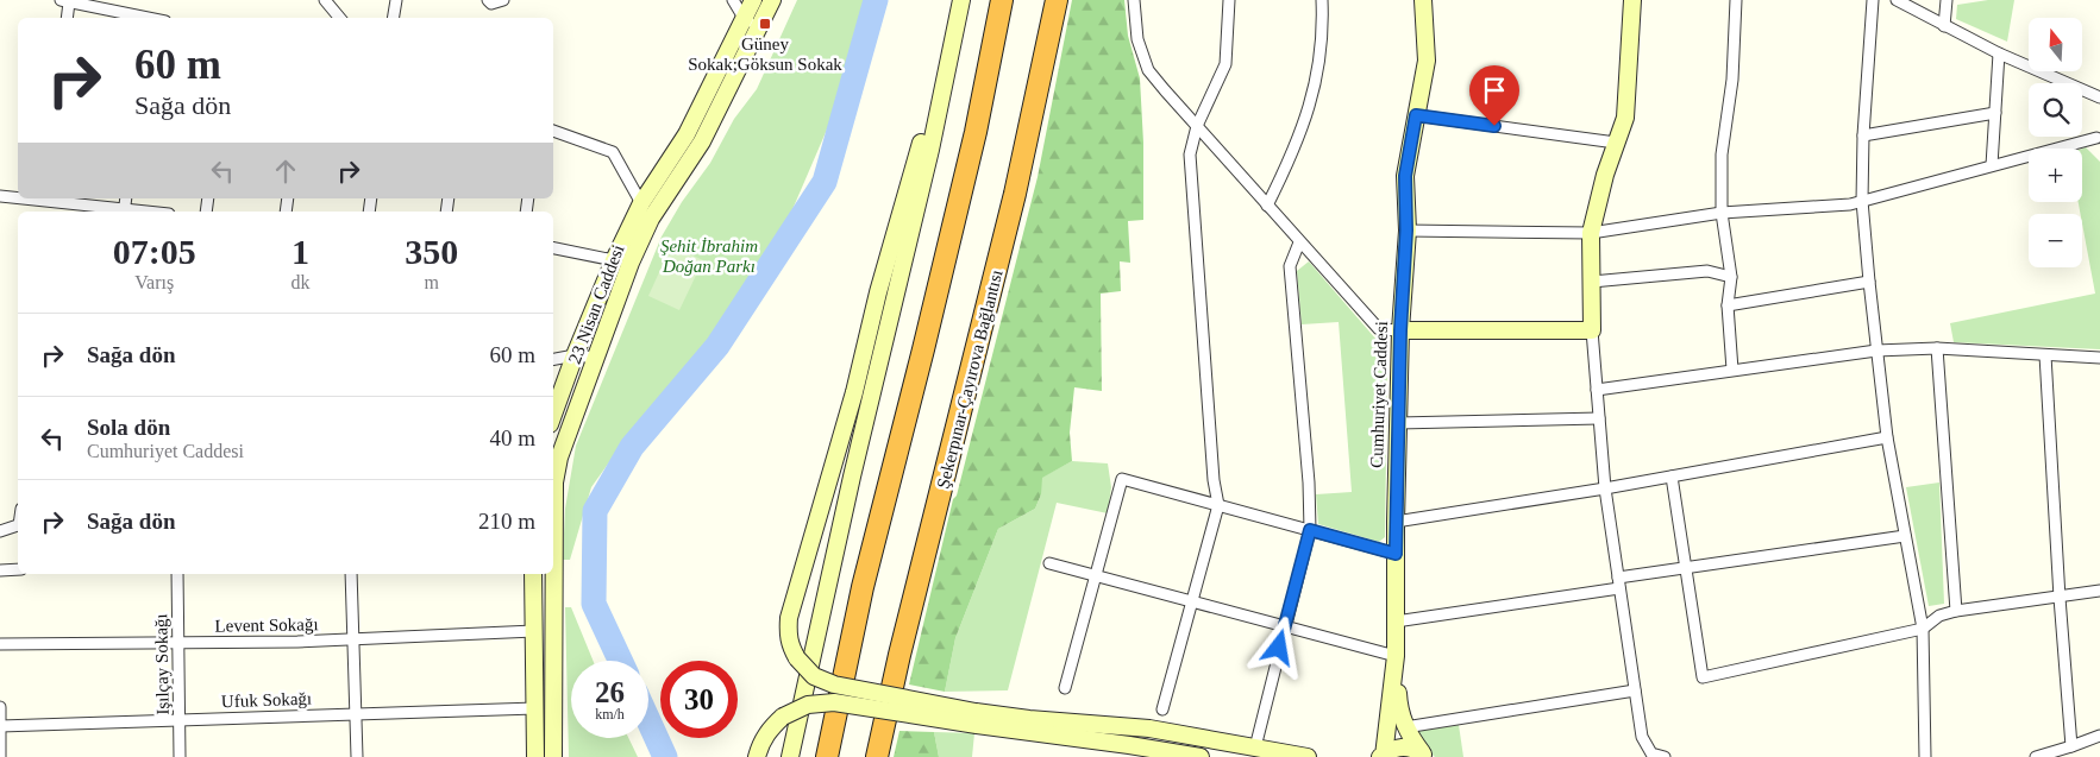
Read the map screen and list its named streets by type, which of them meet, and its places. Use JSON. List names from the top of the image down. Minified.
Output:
{"streets":{"highway":["Şekerpınar-Çayırova Bağlantısı"],"street":["23 Nisan Caddesi","Cumhuriyet Caddesi","Levent Sokağı","Işılçay Sokağı","Ufuk Sokağı"]},"crossings":[["Levent Sokağı","Işılçay Sokağı"],["Işılçay Sokağı","Ufuk Sokağı"]],"parks":["Şehit İbrahim Doğan Parkı"],"places":{"transit":["Güney Sokak;Göksun Sokak"]},"north":"top","page":{"map_buttons":["+","−"],"turn":["60 m","Sağa dön"],"eta":["07:05","Varış","1","dk","350","m"],"list":[{"name":"Sağa dön","value":"60 m"},{"name":"Sola dön","note":"Cumhuriyet Caddesi","value":"40 m"},{"name":"Sağa dön","value":"210 m"}],"speed":"26 km/h","limit":"30"}}
